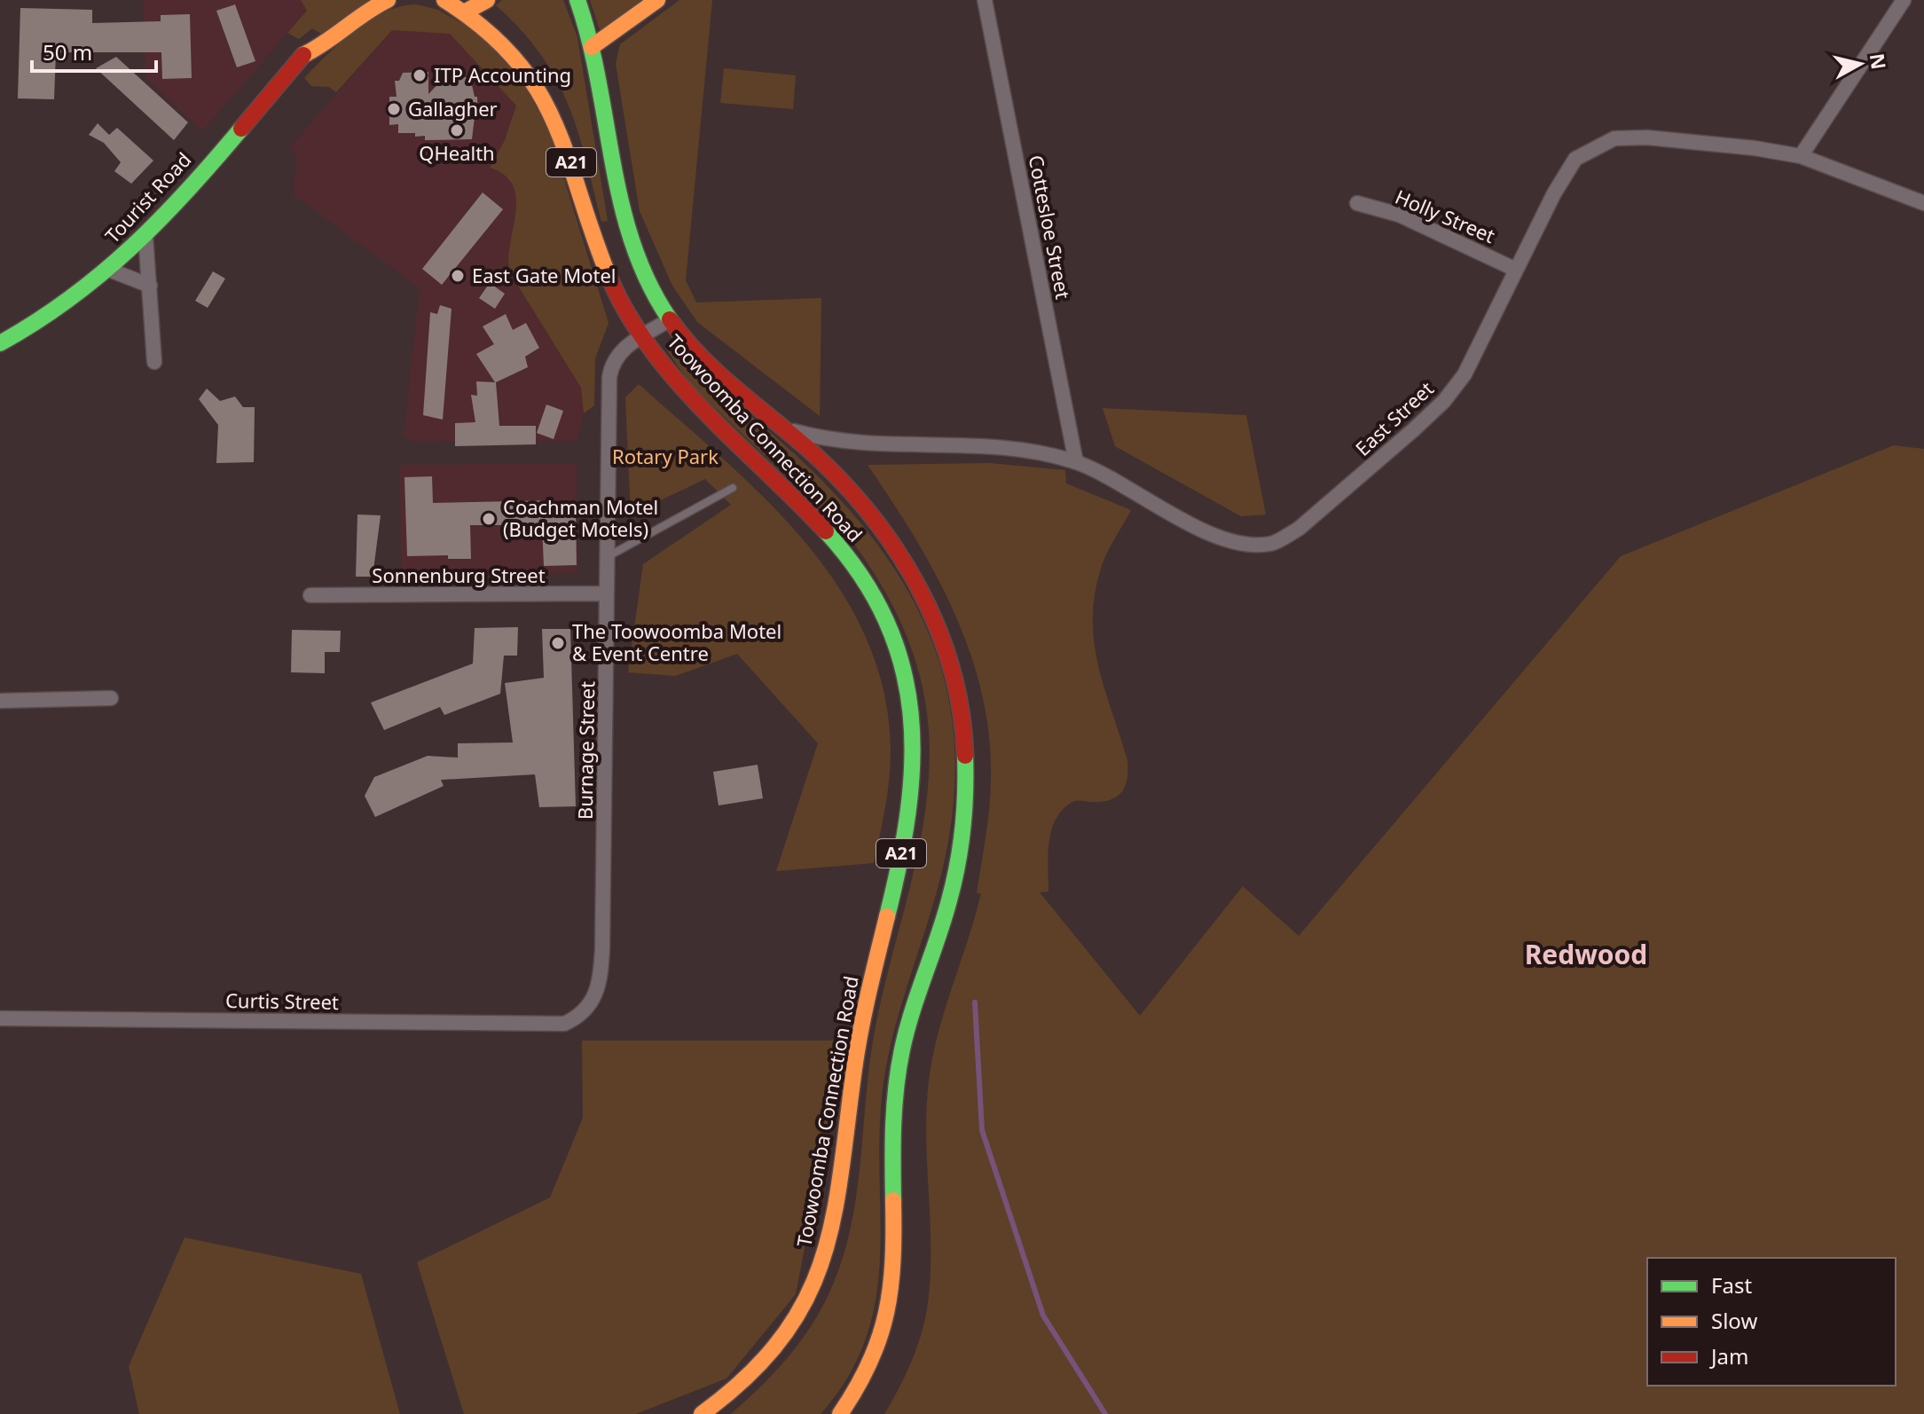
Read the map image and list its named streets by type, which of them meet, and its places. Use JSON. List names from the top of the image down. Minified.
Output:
{"streets":{"main road":["A21","Tourist Road","Toowoomba Connection Road"],"street":["Holly Street","Cottesloe Street","East Street","Sonnenburg Street","Burnage Street","Curtis Street"]},"crossings":[["Holly Street","East Street"],["Cottesloe Street","East Street"],["East Street","Toowoomba Connection Road"],["Toowoomba Connection Road","Burnage Street"],["Sonnenburg Street","Burnage Street"],["Burnage Street","Curtis Street"]],"districts":["Redwood"],"parks":["Rotary Park"],"places":["ITP Accounting","Gallagher","QHealth","East Gate Motel","Coachman Motel (Budget Motels)","The Toowoomba Motel & Event Centre"],"legend":["Fast","Slow","Jam"],"scale_bar":"50 m","north":"right"}
